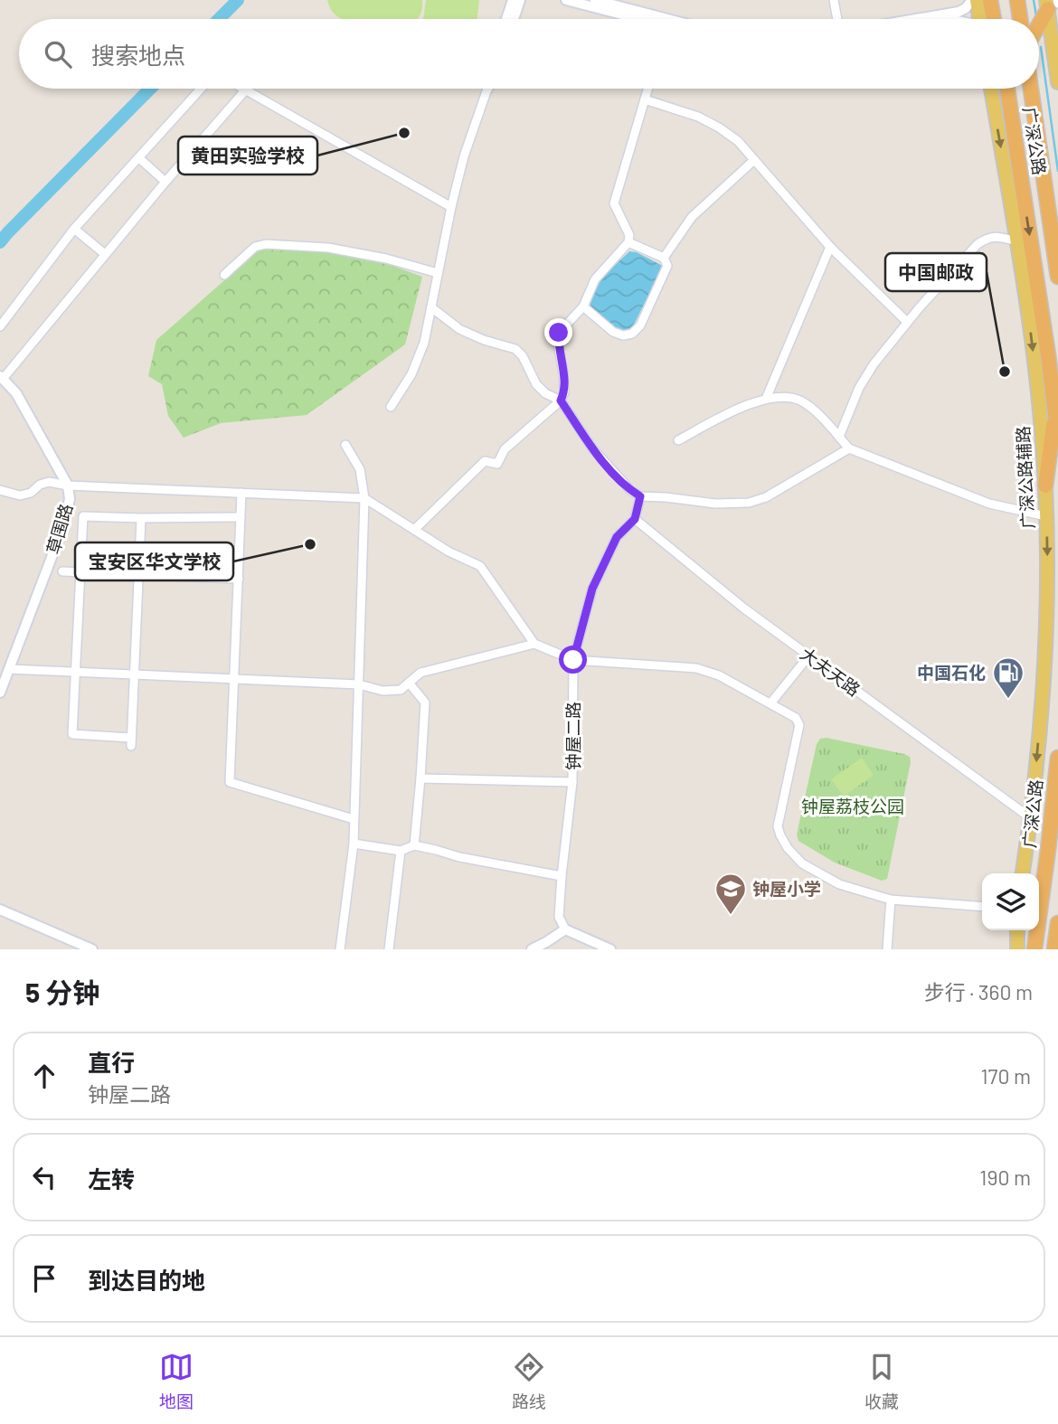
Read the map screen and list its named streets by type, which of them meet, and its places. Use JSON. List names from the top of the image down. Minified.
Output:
{"streets":{"highway":["广深公路"],"main road":["广深公路辅路"],"street":["草围路","大夫天路","钟屋二路"]},"crossings":[["广深公路辅路","大夫天路"],["大夫天路","钟屋二路"]],"one_way":["广深公路辅路"],"parks":["钟屋荔枝公园"],"places":{"other":["黄田实验学校","中国邮政","宝安区华文学校"],"fuel station":["中国石化"],"school or university":["钟屋小学"]},"page":{"search":"搜索地点","heading":["5 分钟","步行 · 360 m"],"list":[["直行","钟屋二路","170 m"],["左转","190 m"],"到达目的地"],"nav":["地图","路线","收藏"]}}
